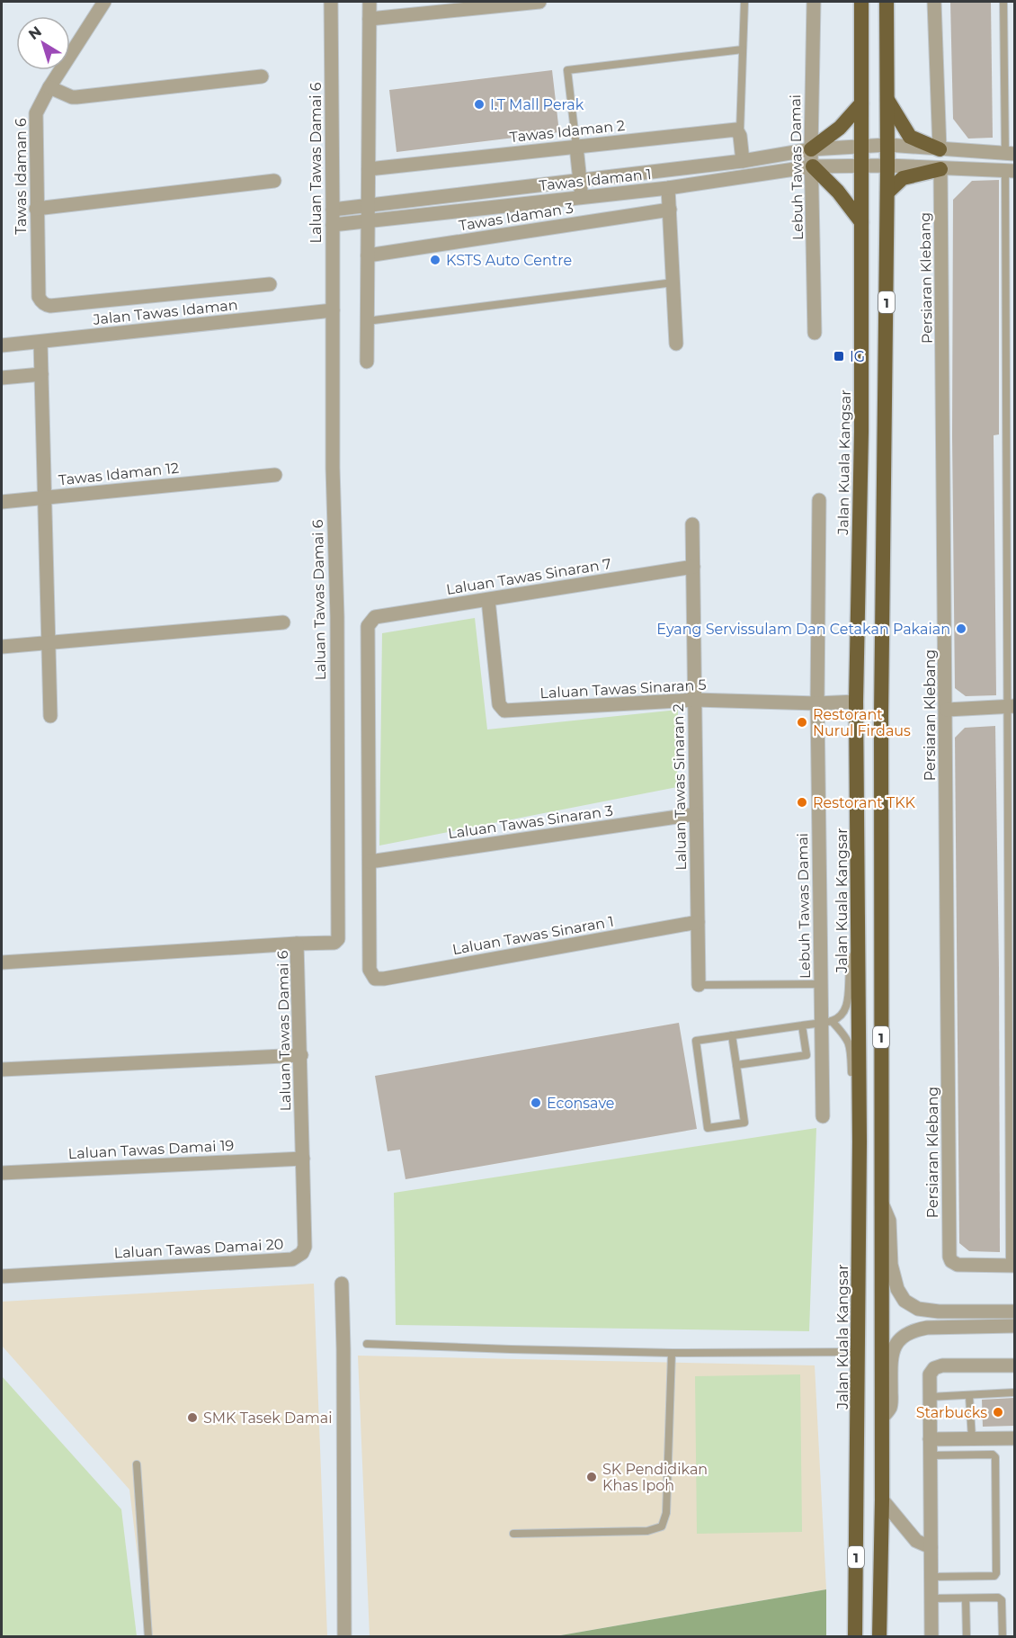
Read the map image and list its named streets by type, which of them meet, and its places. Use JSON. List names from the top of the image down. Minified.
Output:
{"streets":{"highway":["1","Jalan Kuala Kangsar"],"street":["Tawas Idaman 2","Laluan Tawas Damai 6","Lebuh Tawas Damai","Tawas Idaman 6","Tawas Idaman 1","Tawas Idaman 3","Persiaran Klebang","Jalan Tawas Idaman","Tawas Idaman 12","Laluan Tawas Sinaran 7","Laluan Tawas Sinaran 5","Laluan Tawas Sinaran 2","Laluan Tawas Sinaran 3","Laluan Tawas Sinaran 1","Laluan Tawas Damai 19","Laluan Tawas Damai 20"]},"crossings":[["Laluan Tawas Damai 6","Tawas Idaman 1"],["Laluan Tawas Damai 6","Jalan Tawas Idaman"],["Laluan Tawas Damai 6","Laluan Tawas Damai 19"],["Laluan Tawas Damai 6","Laluan Tawas Damai 20"],["Lebuh Tawas Damai","Tawas Idaman 1"],["Lebuh Tawas Damai","Laluan Tawas Sinaran 5"],["Tawas Idaman 1","Persiaran Klebang"],["Tawas Idaman 1","1"],["Tawas Idaman 1","Jalan Kuala Kangsar"],["Jalan Kuala Kangsar","Laluan Tawas Sinaran 5"],["Laluan Tawas Sinaran 7","Laluan Tawas Sinaran 5"],["Laluan Tawas Sinaran 7","Laluan Tawas Sinaran 2"],["Laluan Tawas Sinaran 7","Laluan Tawas Sinaran 3"],["Laluan Tawas Sinaran 7","Laluan Tawas Sinaran 1"],["Laluan Tawas Sinaran 5","Laluan Tawas Sinaran 2"],["Laluan Tawas Sinaran 2","Laluan Tawas Sinaran 3"],["Laluan Tawas Sinaran 2","Laluan Tawas Sinaran 1"],["Laluan Tawas Sinaran 3","Laluan Tawas Sinaran 1"],["Laluan Tawas Damai 19","Laluan Tawas Damai 20"]],"places":{"other":["I.T Mall Perak","KSTS Auto Centre","Eyang Servissulam Dan Cetakan Pakaian","Restorant Nurul Firdaus","Restorant TKK","Econsave","Starbucks","SMK Tasek Damai","SK Pendidikan Khas Ipoh"],"transit":["IG"]},"north":"top left"}
